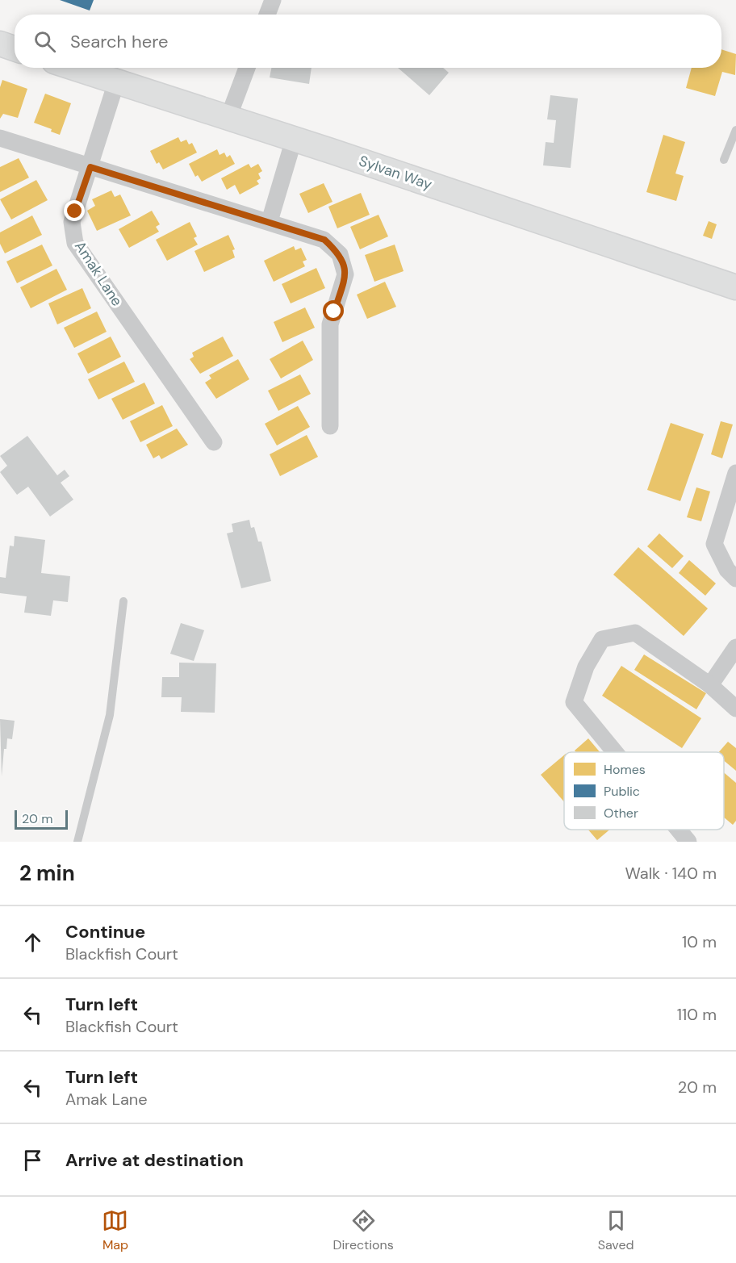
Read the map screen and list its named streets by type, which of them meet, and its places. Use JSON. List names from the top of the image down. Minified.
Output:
{"streets":{"main road":["Sylvan Way"],"street":["Amak Lane"]},"crossings":[["Sylvan Way","Amak Lane"]],"legend":["Homes","Public","Other"],"scale_bar":"20 m","page":{"search":"Search here","scale":"20 m","heading":["2 min","Walk · 140 m"],"list":[["Continue","Blackfish Court","10 m"],["Turn left","Blackfish Court","110 m"],["Turn left","Amak Lane","20 m"],"Arrive at destination"],"nav":["Map","Directions","Saved"]}}
